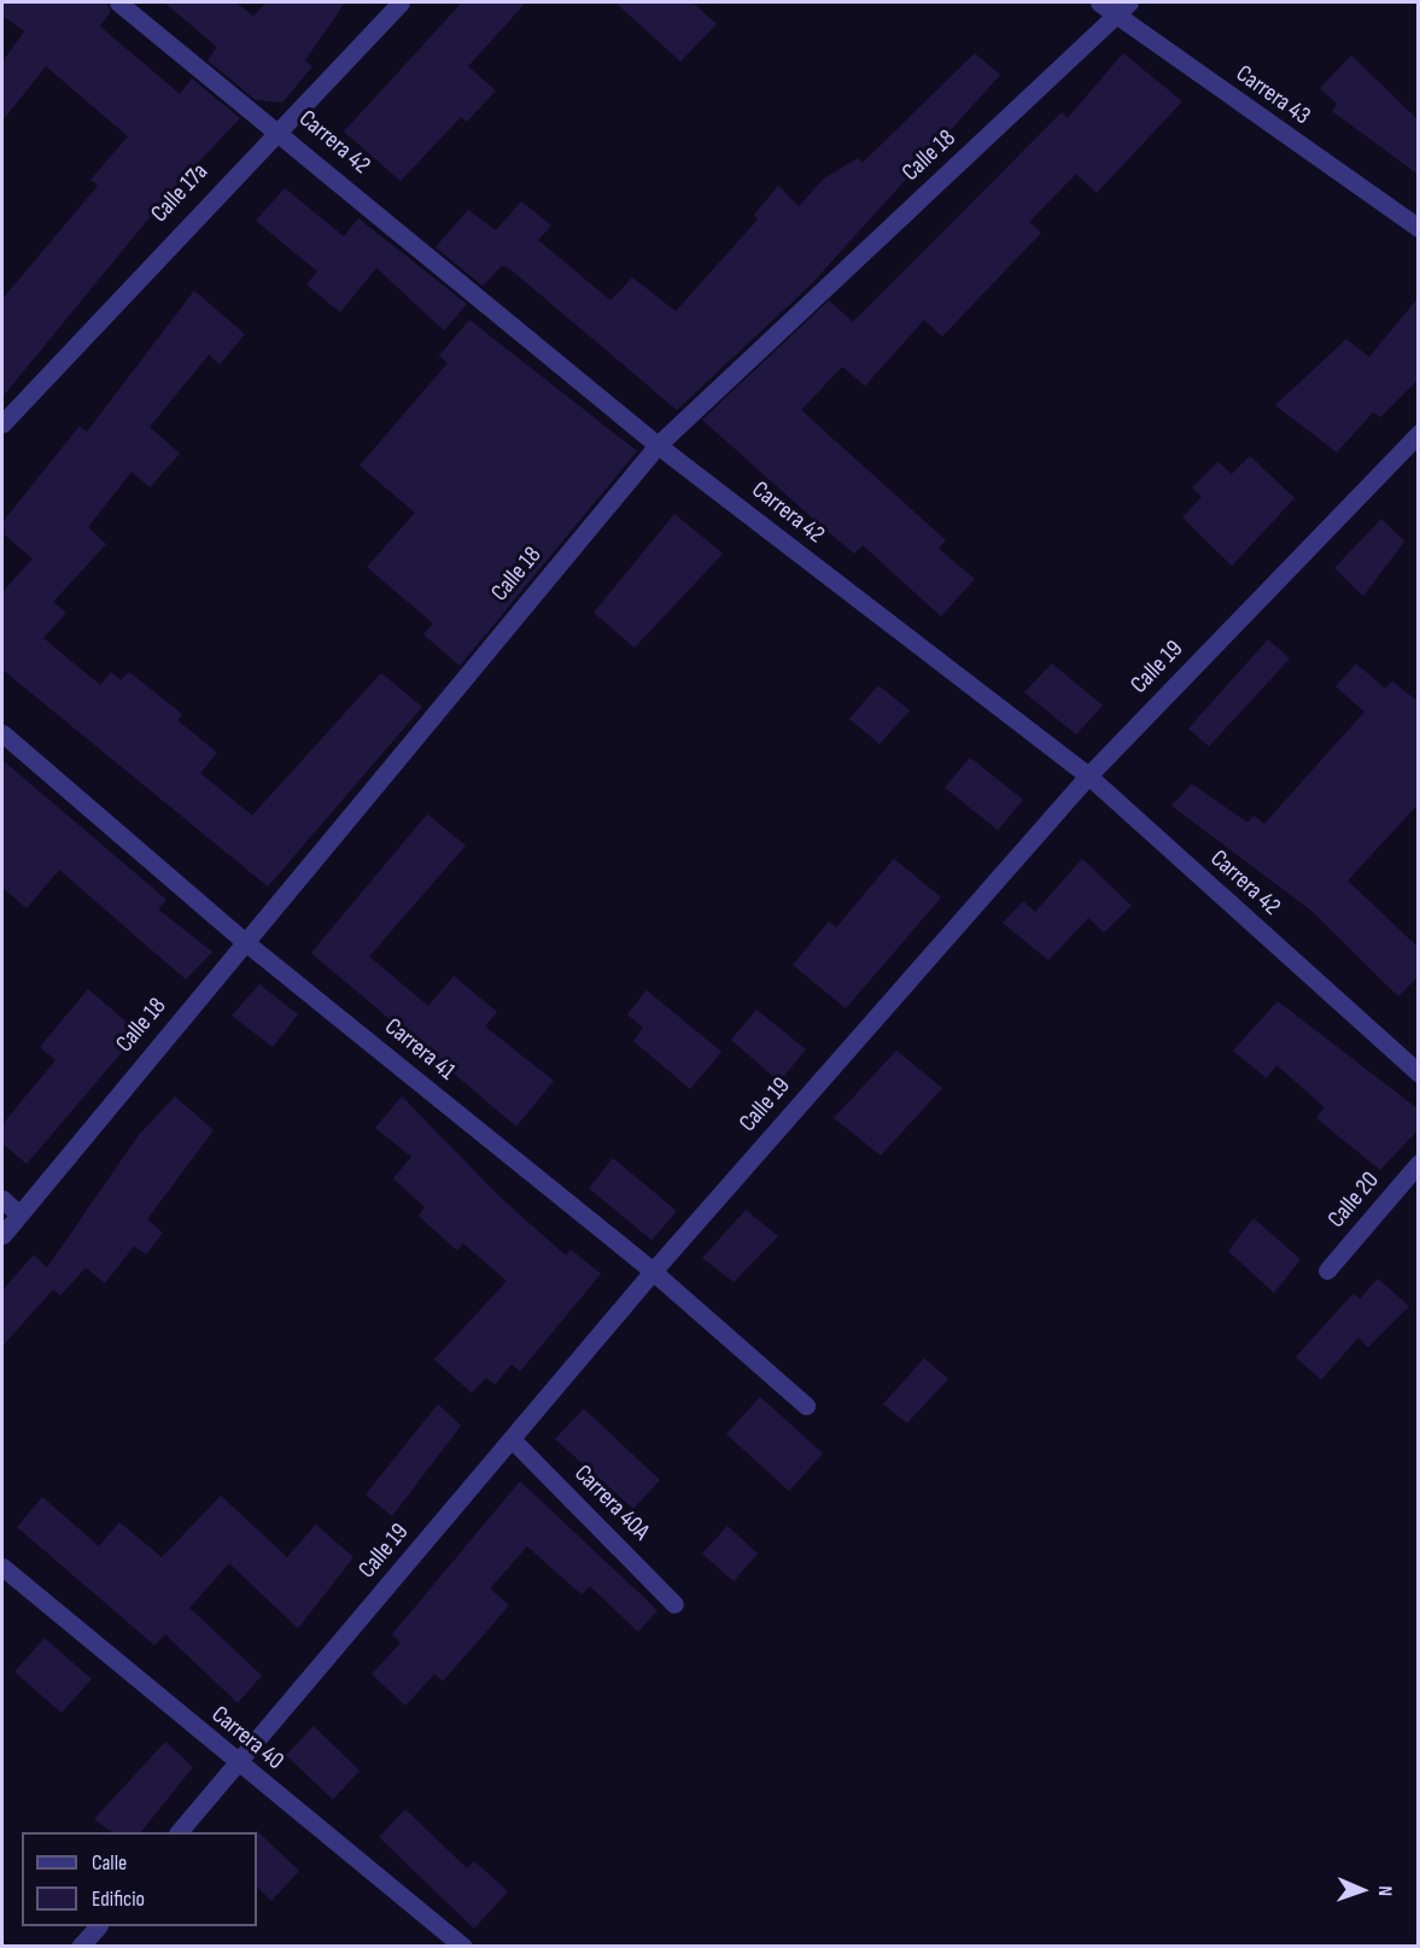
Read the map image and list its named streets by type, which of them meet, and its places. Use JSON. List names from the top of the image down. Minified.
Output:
{"streets":{"street":["Carrera 43","Carrera 42","Calle 18","Calle 17a","Calle 19","Carrera 41","Calle 20","Carrera 40A","Carrera 40"]},"crossings":[["Carrera 43","Calle 18"],["Carrera 42","Calle 18"],["Carrera 42","Calle 17a"],["Carrera 42","Calle 19"],["Calle 18","Carrera 41"],["Calle 19","Carrera 41"],["Calle 19","Carrera 40A"],["Calle 19","Carrera 40"]],"legend":["Calle","Edificio"],"north":"right"}
